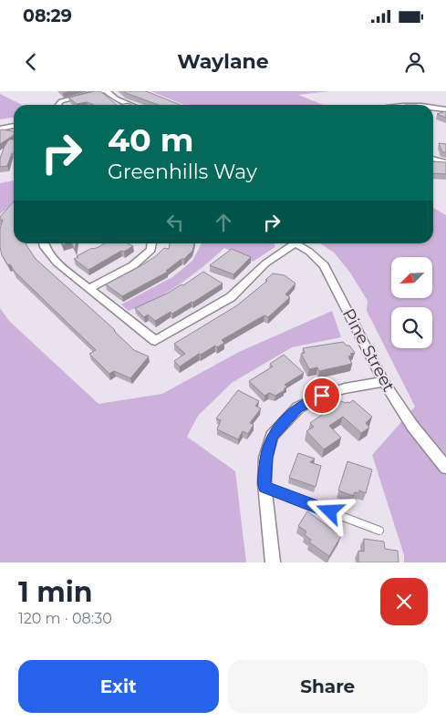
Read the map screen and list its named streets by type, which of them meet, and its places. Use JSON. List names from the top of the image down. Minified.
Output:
{"streets":{"street":["Pine Street"]},"north":"bottom left","page":{"status":"08:29","header":"Waylane","turn":["40 m","Greenhills Way"],"heading":["1 min","120 m · 08:30"],"buttons":["Exit","Share"]}}
